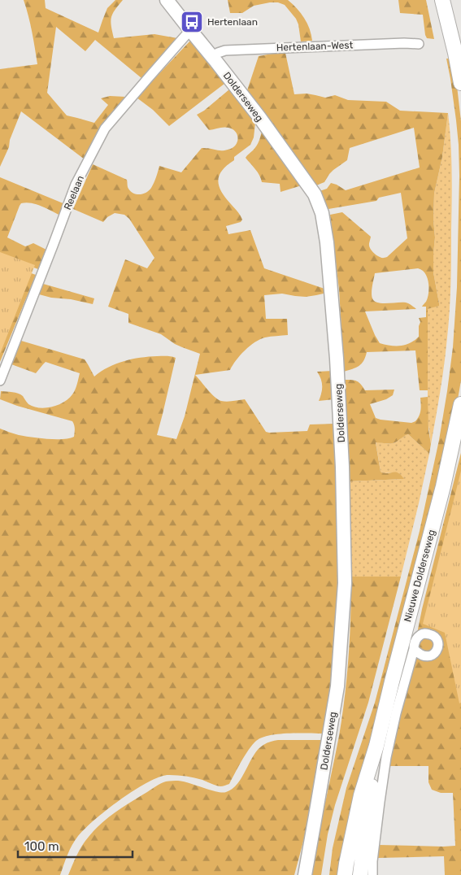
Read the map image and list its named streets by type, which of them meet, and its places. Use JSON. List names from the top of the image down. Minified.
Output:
{"streets":{"main road":["Dolderseweg","Nieuwe Dolderseweg"],"street":["Hertenlaan-West","Reelaan"]},"crossings":[["Hertenlaan-West","Dolderseweg"],["Dolderseweg","Reelaan"]],"places":{"bus stop":["Hertenlaan"]},"scale_bar":"100 m"}
